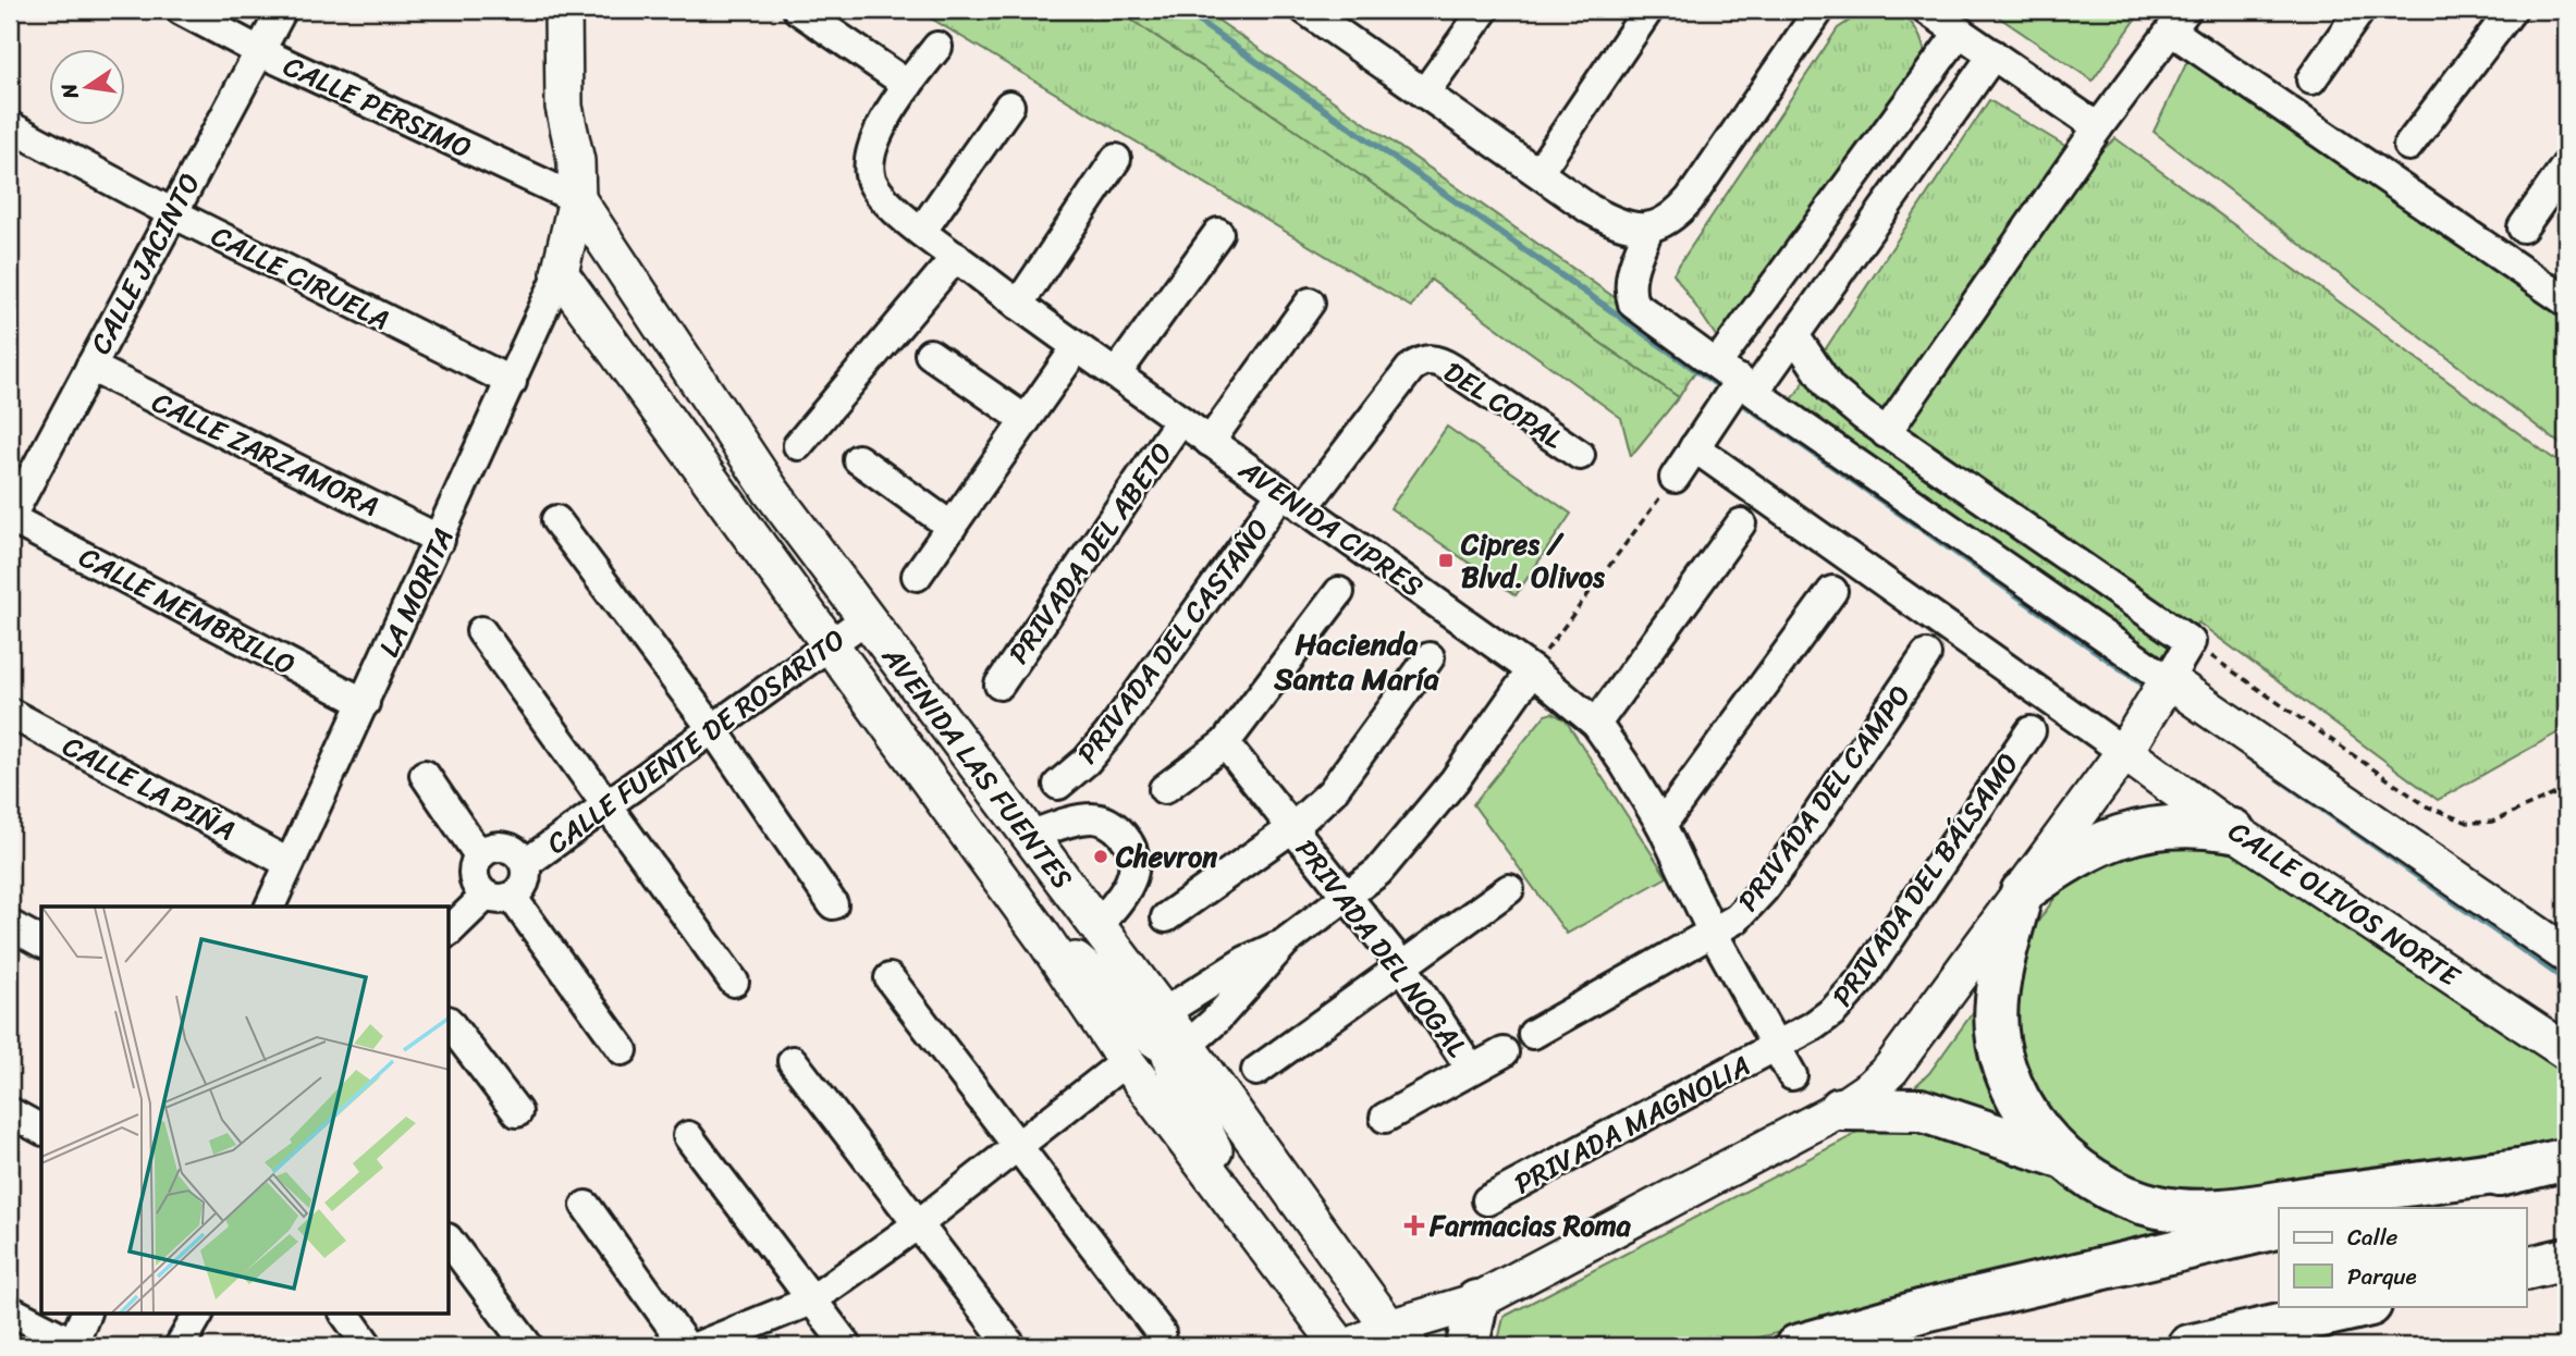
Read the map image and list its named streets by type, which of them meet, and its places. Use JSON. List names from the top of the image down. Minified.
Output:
{"streets":{"main road":["AVENIDA LAS FUENTES","CALLE OLIVOS NORTE"],"street":["CALLE PERSIMO","CALLE JACINTO","CALLE CIRUELA","DEL COPAL","CALLE ZARZAMORA","AVENIDA CIPRES","PRIVADA DEL ABETO","LA MORITA","CALLE MEMBRILLO","PRIVADA DEL CASTAÑO","CALLE FUENTE DE ROSARITO","CALLE LA PIÑA","PRIVADA DEL CAMPO","PRIVADA DEL BÁLSAMO","PRIVADA DEL NOGAL","PRIVADA MAGNOLIA"]},"crossings":[["CALLE PERSIMO","CALLE JACINTO"],["CALLE PERSIMO","AVENIDA LAS FUENTES"],["CALLE JACINTO","CALLE CIRUELA"],["CALLE JACINTO","CALLE ZARZAMORA"],["CALLE JACINTO","CALLE MEMBRILLO"],["CALLE CIRUELA","LA MORITA"],["DEL COPAL","PRIVADA DEL CASTAÑO"],["CALLE ZARZAMORA","LA MORITA"],["AVENIDA CIPRES","PRIVADA DEL ABETO"],["AVENIDA CIPRES","PRIVADA DEL CASTAÑO"],["AVENIDA CIPRES","PRIVADA DEL CAMPO"],["AVENIDA CIPRES","PRIVADA DEL BÁLSAMO"],["AVENIDA CIPRES","PRIVADA MAGNOLIA"],["LA MORITA","CALLE MEMBRILLO"],["LA MORITA","AVENIDA LAS FUENTES"],["LA MORITA","CALLE LA PIÑA"],["CALLE FUENTE DE ROSARITO","AVENIDA LAS FUENTES"],["PRIVADA DEL BÁLSAMO","PRIVADA MAGNOLIA"]],"districts":["Hacienda Santa María"],"places":{"transit":["Cipres / Blvd. Olivos"],"other":["Chevron"],"health":["Farmacias Roma"]},"legend":["Calle","Parque"],"north":"left"}
